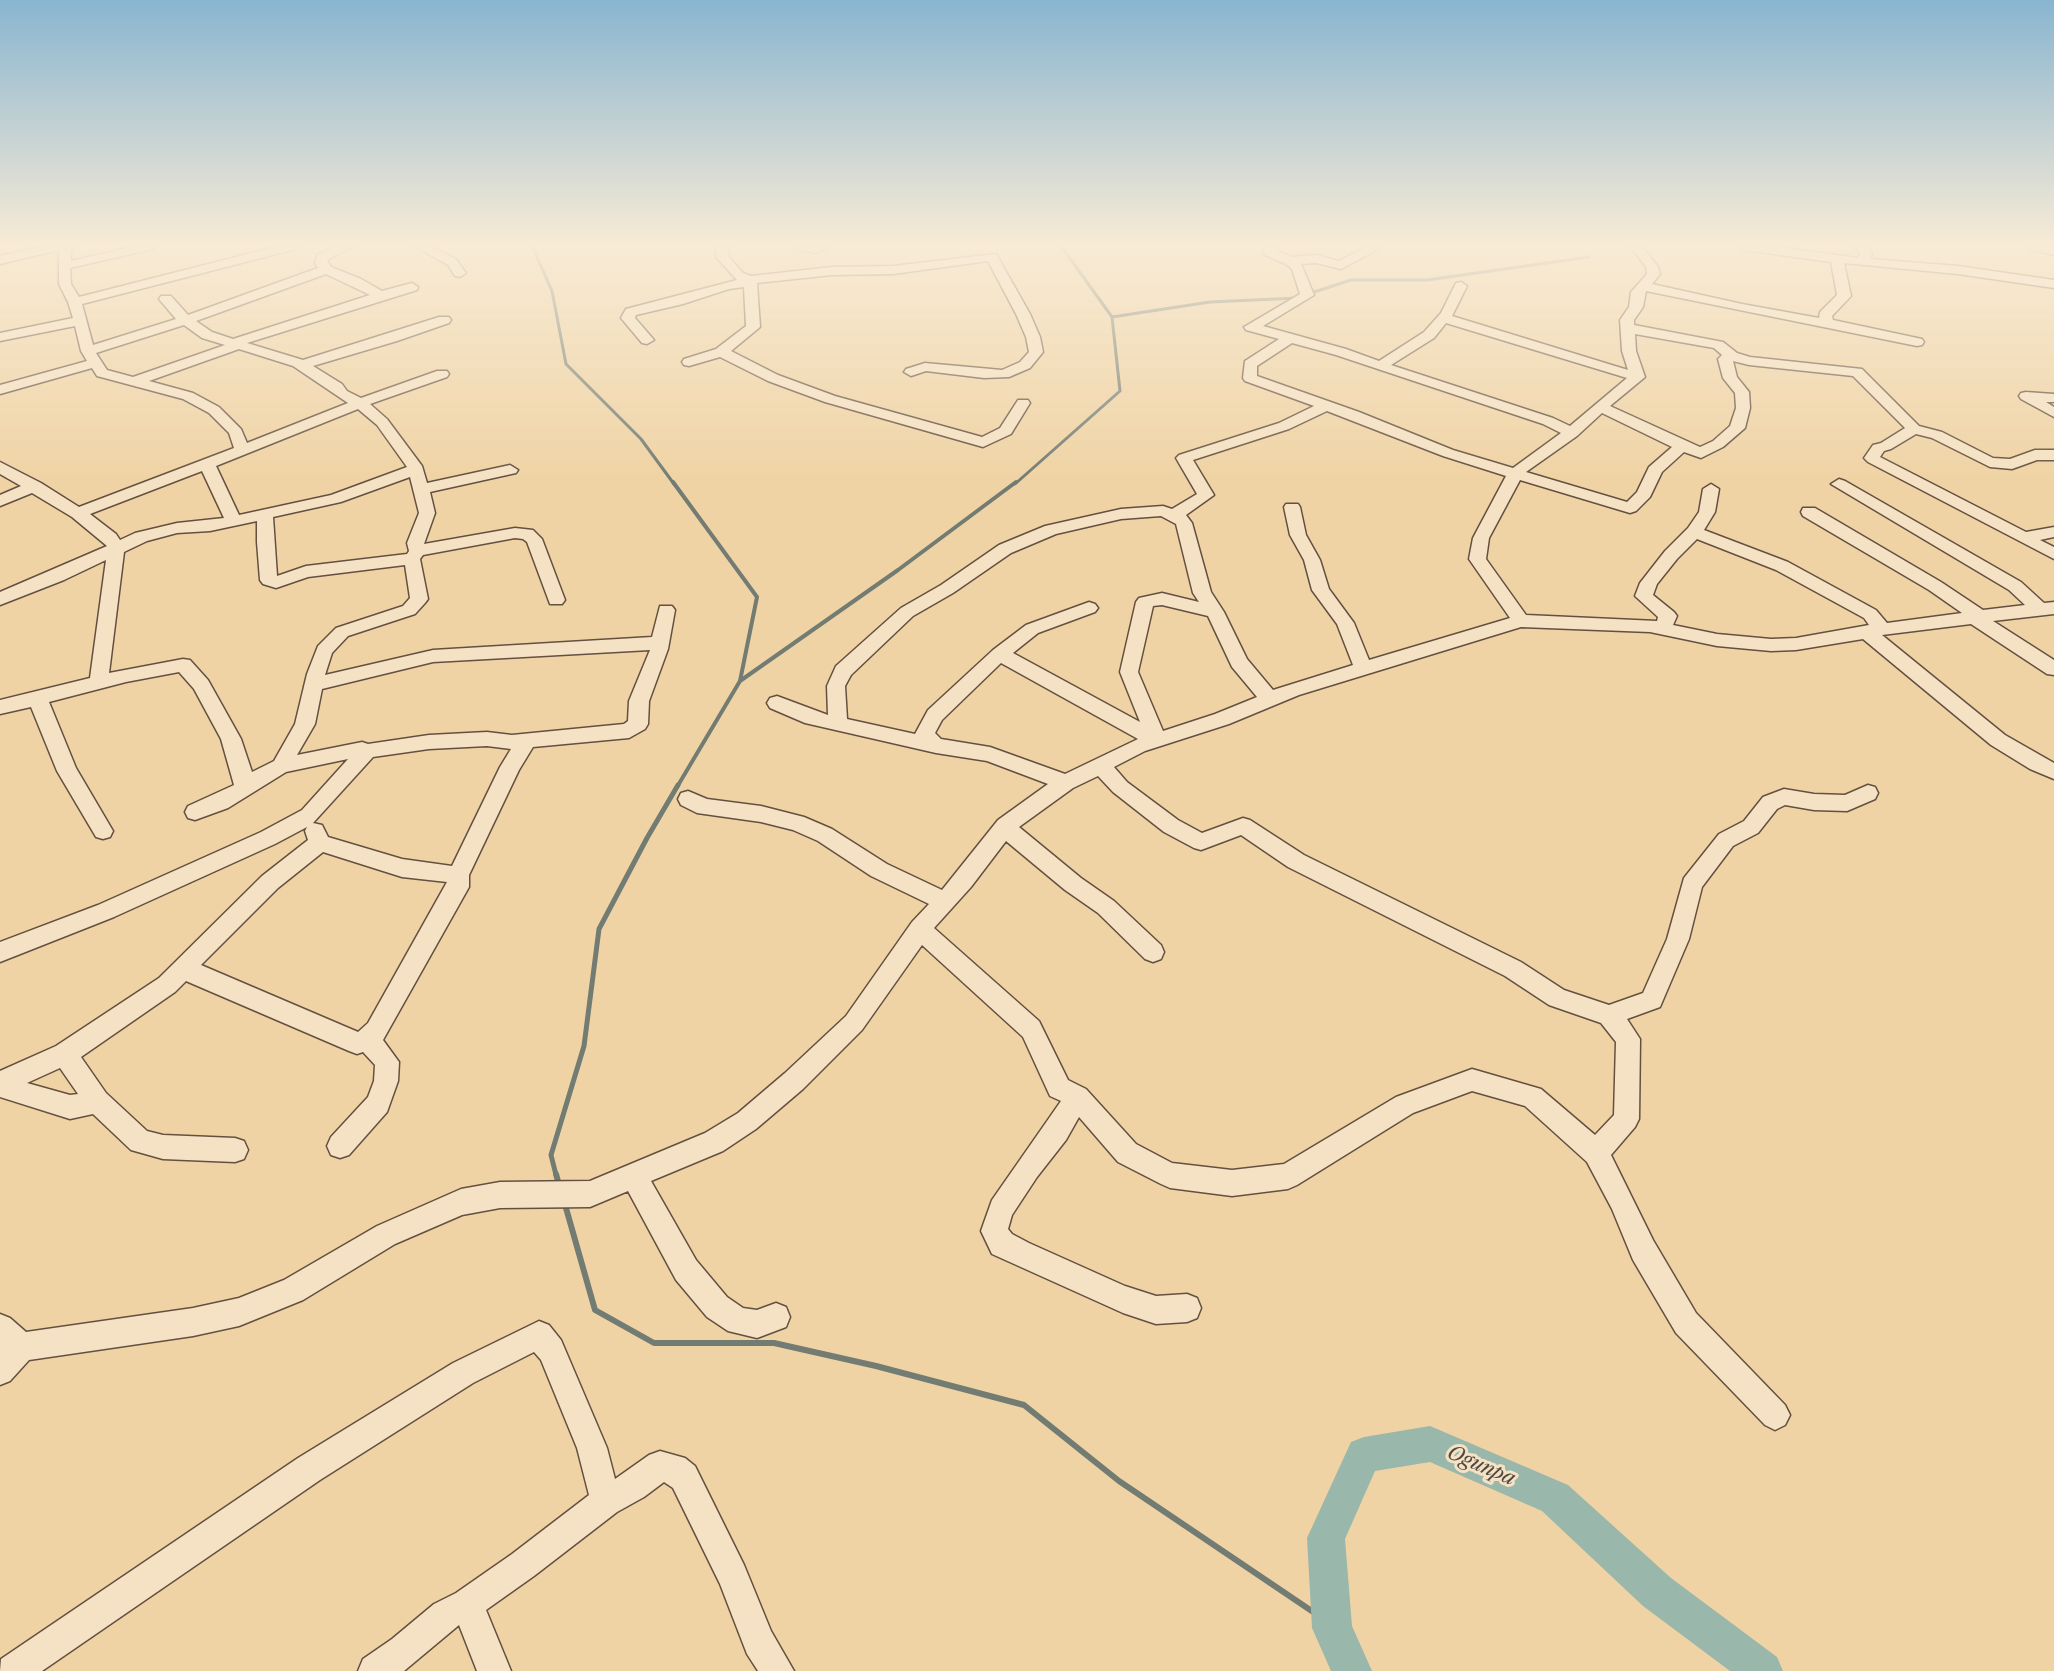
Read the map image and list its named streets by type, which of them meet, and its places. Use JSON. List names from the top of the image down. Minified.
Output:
{"water":["Ogunpa"]}
